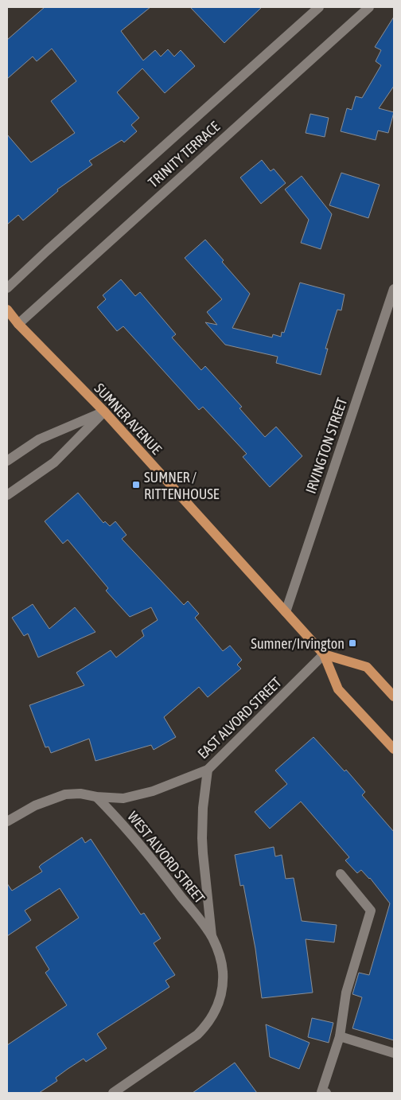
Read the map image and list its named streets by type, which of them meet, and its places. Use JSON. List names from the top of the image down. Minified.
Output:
{"streets":{"main road":["SUMNER AVENUE"],"street":["TRINITY TERRACE","IRVINGTON STREET","EAST ALVORD STREET","WEST ALVORD STREET"]},"crossings":[["TRINITY TERRACE","SUMNER AVENUE"],["SUMNER AVENUE","IRVINGTON STREET"],["SUMNER AVENUE","EAST ALVORD STREET"],["EAST ALVORD STREET","WEST ALVORD STREET"]],"places":{"transit":["SUMNER / RITTENHOUSE","Sumner/Irvington"]}}
